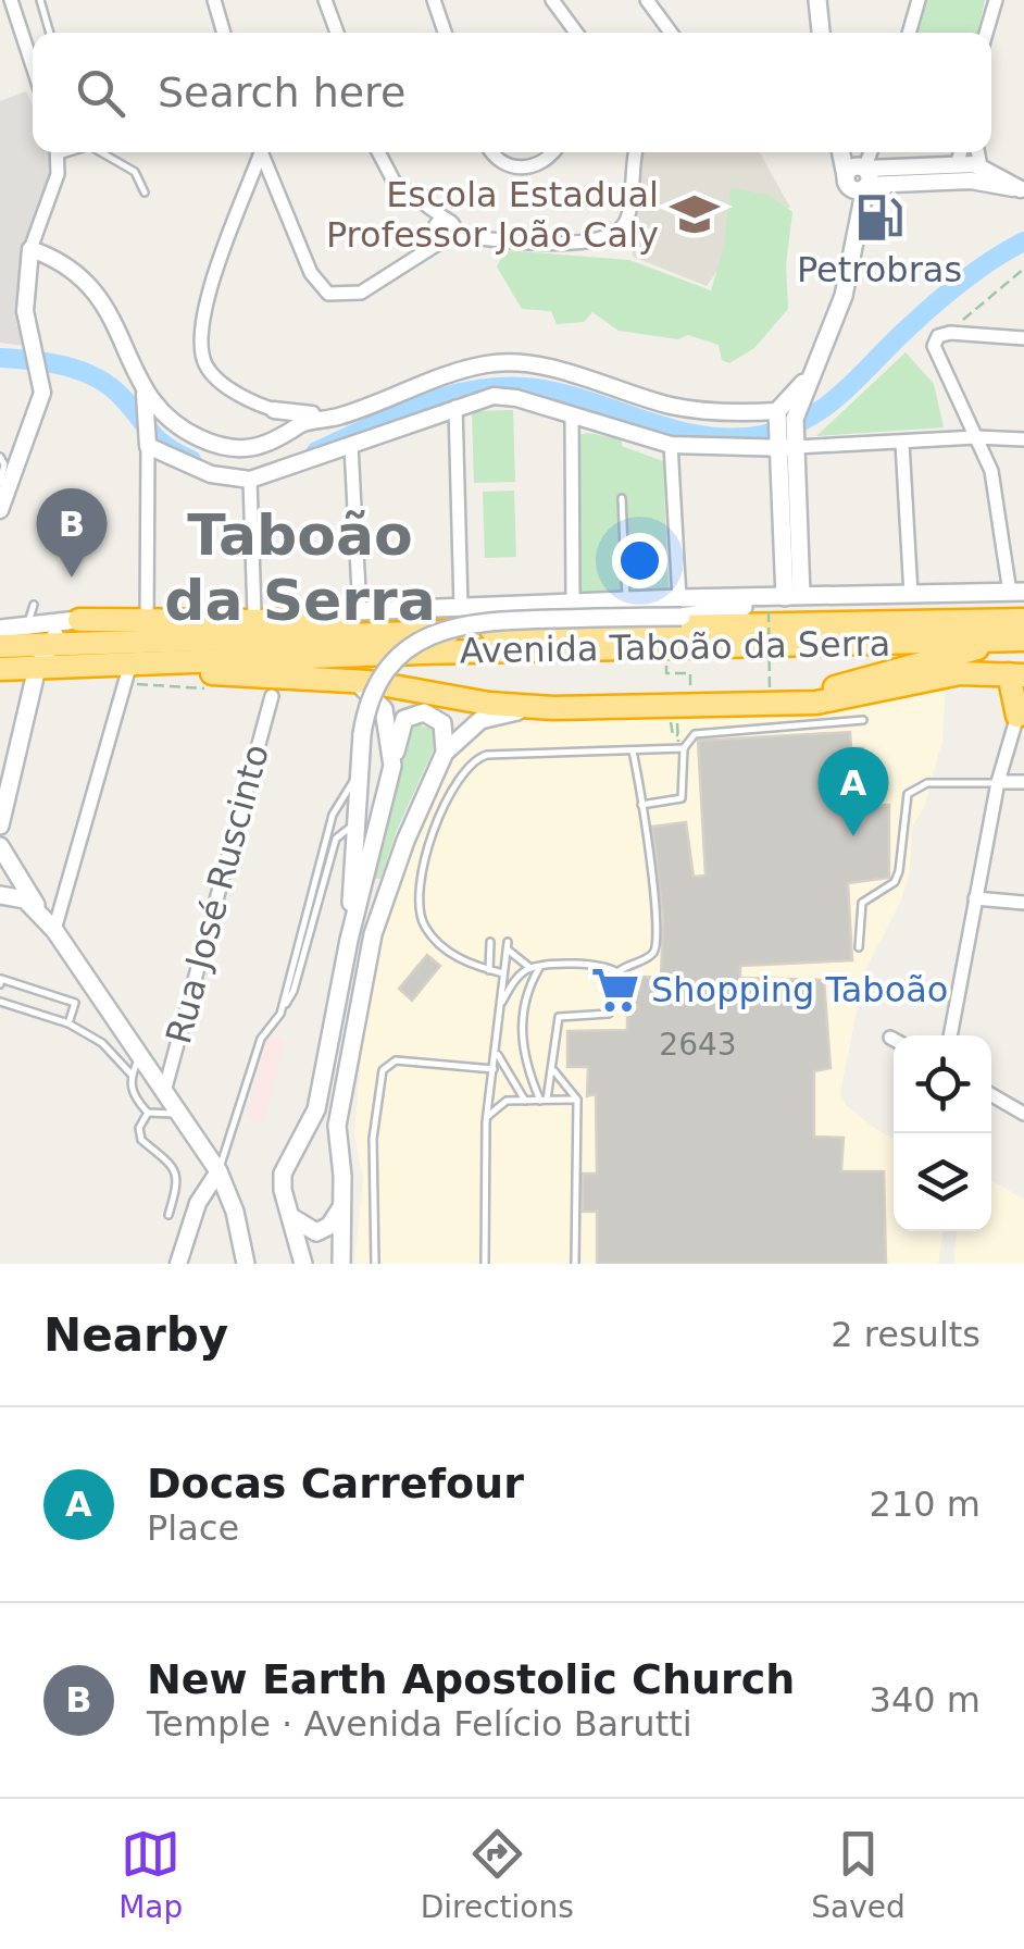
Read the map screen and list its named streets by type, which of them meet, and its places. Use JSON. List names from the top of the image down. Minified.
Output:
{"streets":{"highway":["Avenida Taboão da Serra"],"street":["Rua José Ruscinto"]},"districts":["Taboão da Serra"],"places":{"school or university":["Escola Estadual Professor João Caly"],"fuel station":["Petrobras"],"supermarket":["Shopping Taboão"]},"house_numbers":["2643"],"page":{"search":"Search here","pins":["B","A"],"heading":["Nearby","2 results"],"list":[{"mark":"A","name":"Docas Carrefour","note":"Place","value":"210 m"},{"mark":"B","name":"New Earth Apostolic Church","note":"Temple · Avenida Felício Barutti","value":"340 m"}],"nav":["Map","Directions","Saved"]}}
